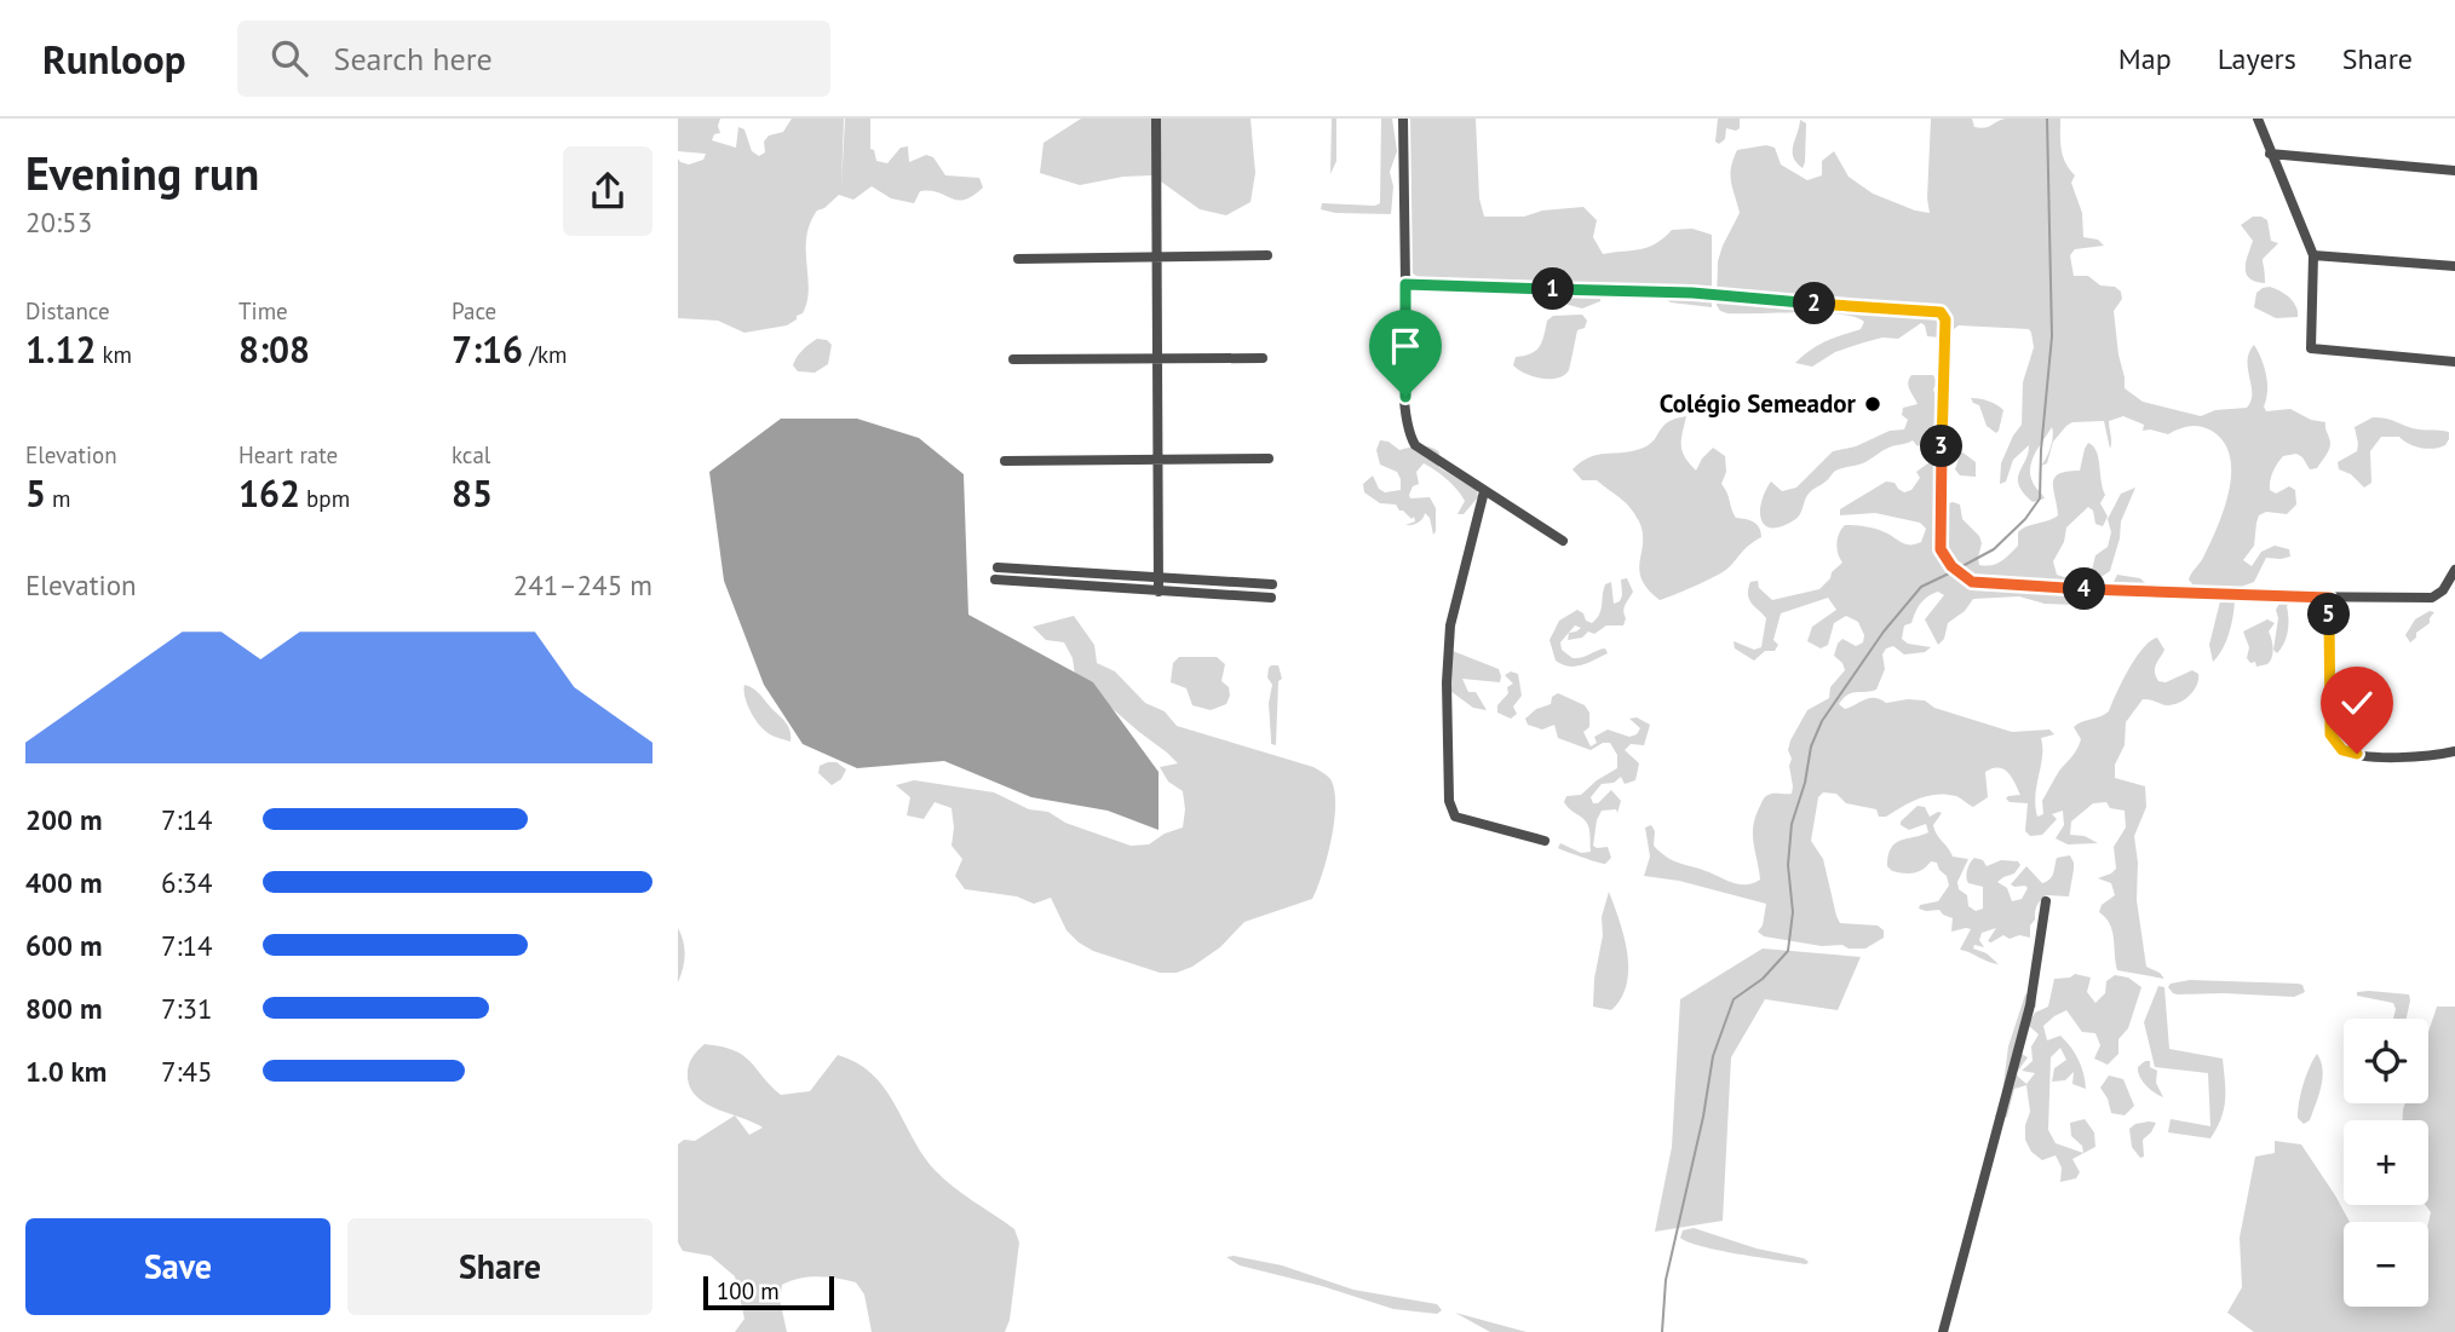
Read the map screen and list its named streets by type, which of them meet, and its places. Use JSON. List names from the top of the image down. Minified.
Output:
{"places":["Colégio Semeador"],"scale_bar":"100 m","page":{"header":"Runloop","search":"Search here","nav":["Map","Layers","Share"],"heading":["Evening run","20:53"],"stats":[["Distance","1.12 km"],["Time","8:08"],["Pace","7:16 /km"],["Elevation","5 m"],["Heart rate","162 bpm"],["kcal","85"]],"pins":["1","2","3","4","5"],"chart":["Elevation","241–245 m"],"list":[{"name":"200 m","note":"7:14"},{"name":"400 m","note":"6:34"},{"name":"600 m","note":"7:14"},{"name":"800 m","note":"7:31"},{"name":"1.0 km","note":"7:45"}],"map_buttons":["+","−"],"buttons":["Save","Share"],"scale":"100 m"}}
